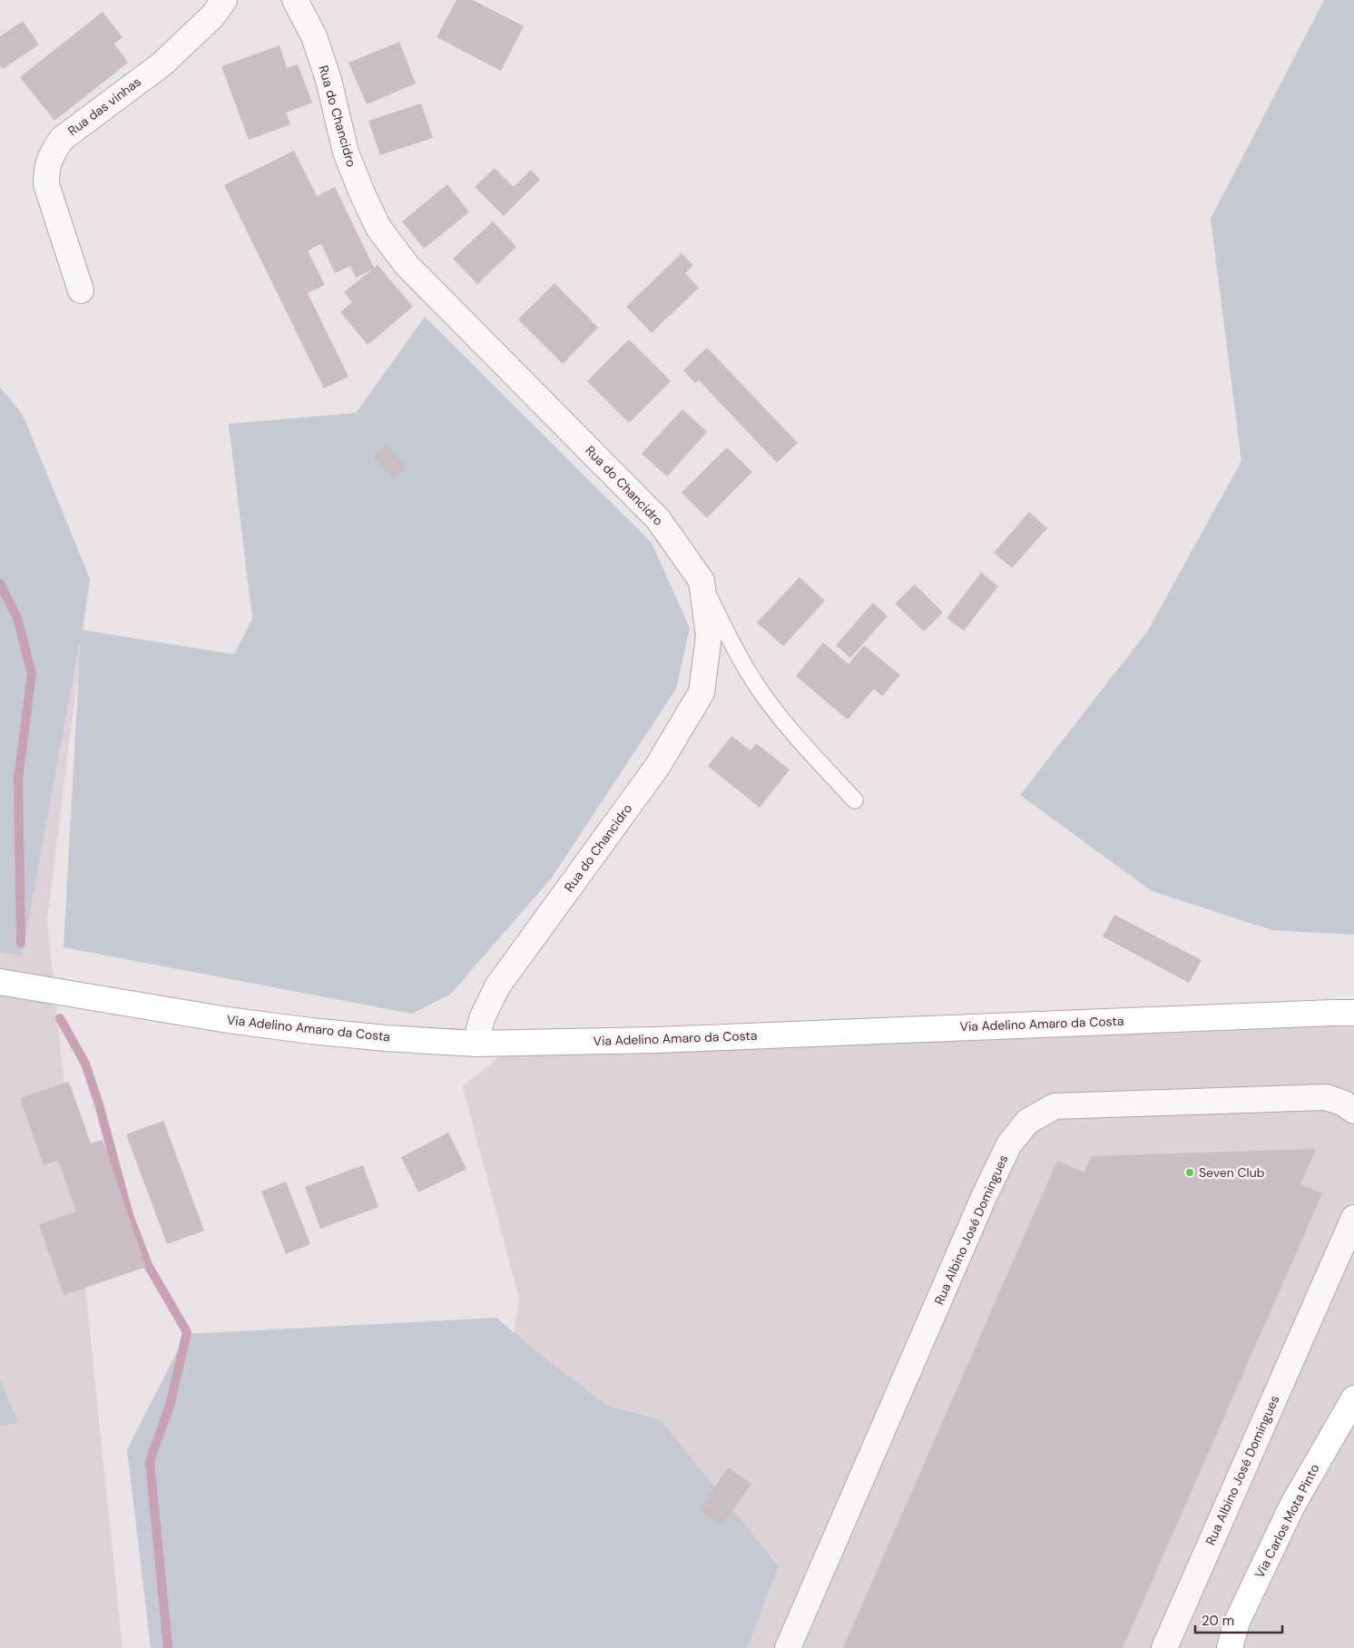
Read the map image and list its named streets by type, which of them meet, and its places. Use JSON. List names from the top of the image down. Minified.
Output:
{"streets":{"main road":["Via Adelino Amaro da Costa","Via Carlos Mota Pinto"],"street":["Rua das vinhas","Rua do Chancidro","Rua Albino José Domingues"]},"crossings":[["Rua do Chancidro","Via Adelino Amaro da Costa"]],"places":["Seven Club"],"scale_bar":"20 m"}
